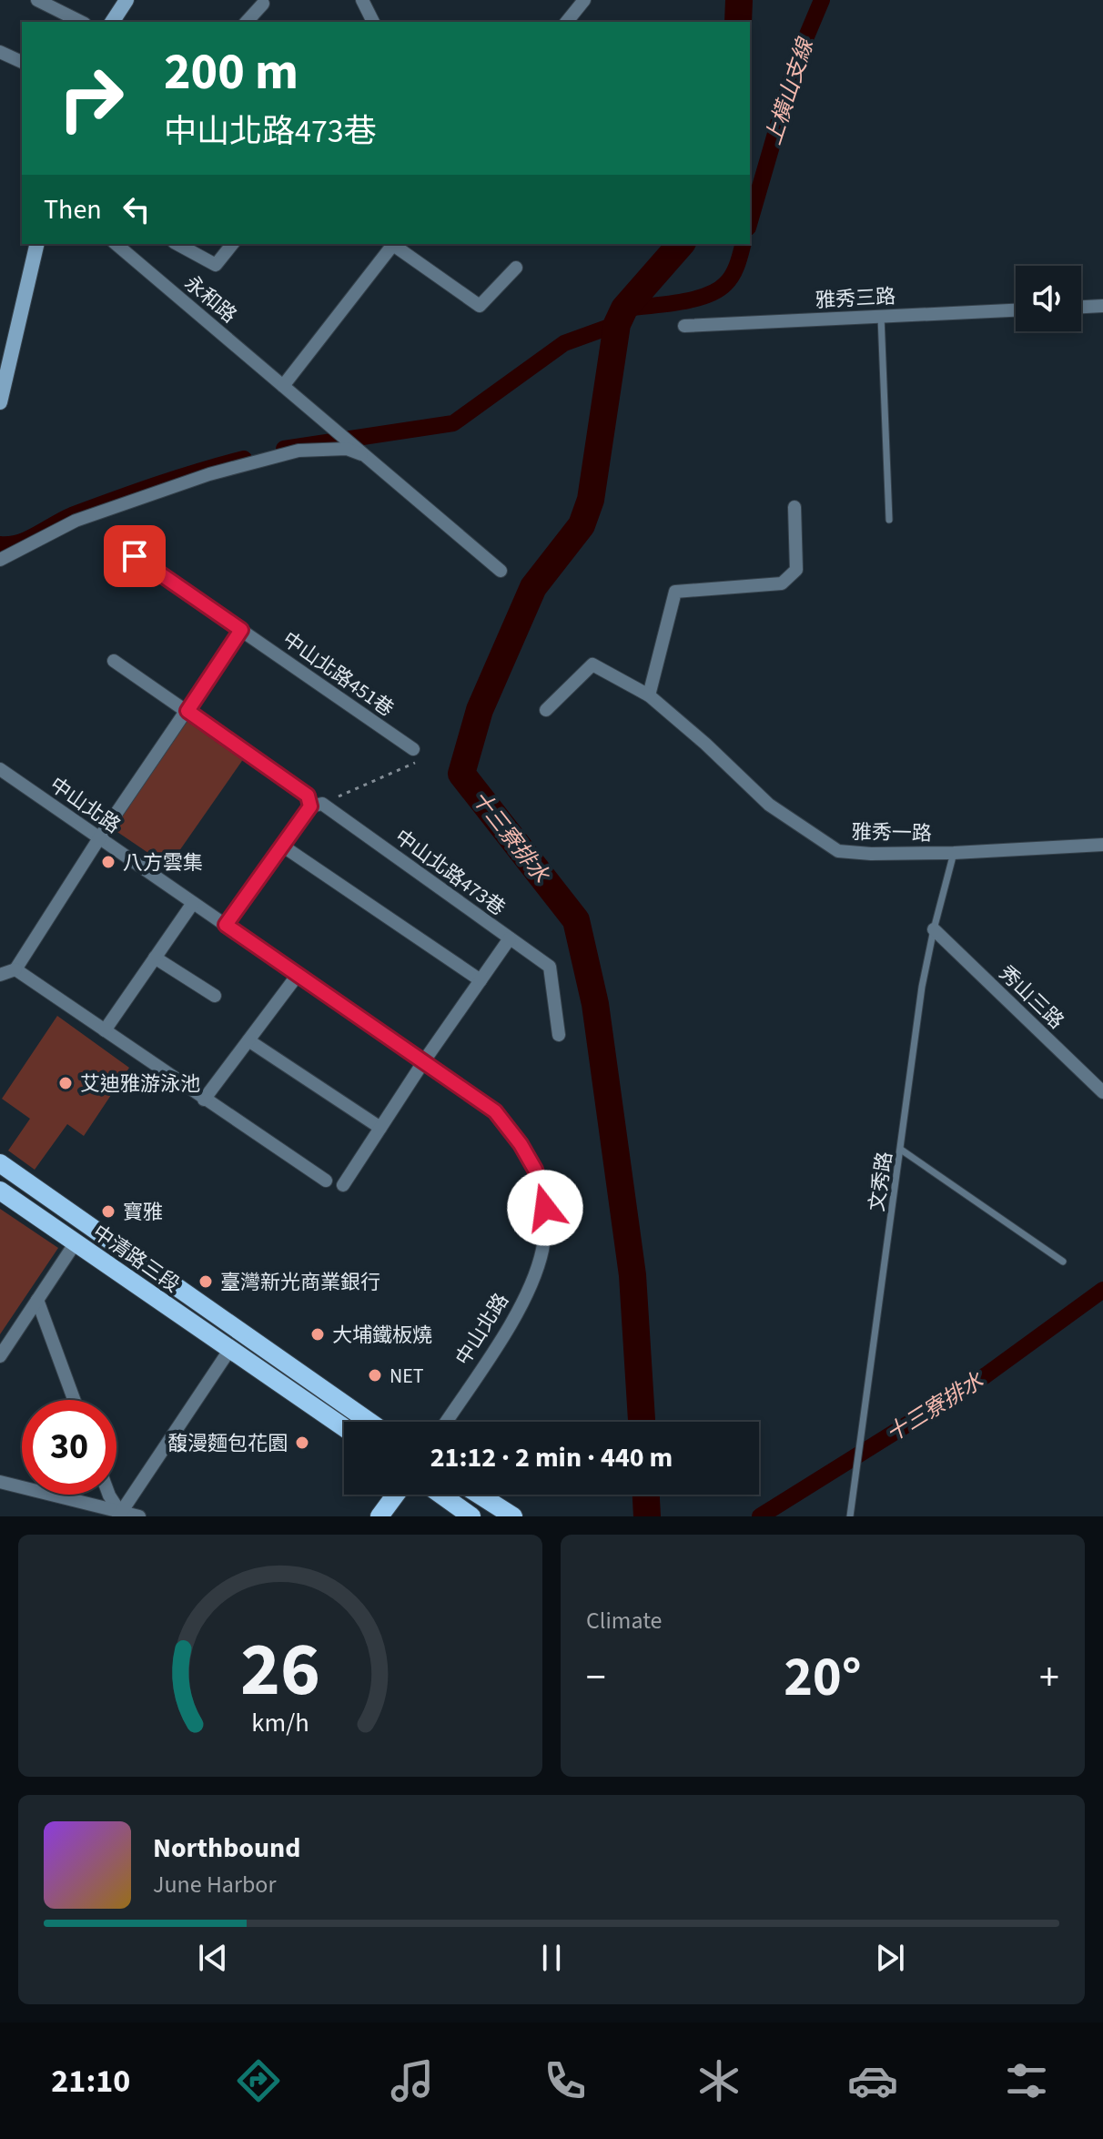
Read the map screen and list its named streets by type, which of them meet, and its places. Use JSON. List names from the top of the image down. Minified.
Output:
{"streets":{"main road":["中清路三段"],"street":["雅秀三路","永和路","中山北路451巷","中山北路","雅秀一路","中山北路473巷","秀山三路"],"lane":["文秀路"]},"crossings":[["雅秀一路","文秀路"],["秀山三路","文秀路"]],"water":["上橫山支線","十三寮排水"],"places":["八方雲集","艾迪雅游泳池","寶雅","臺灣新光商業銀行","大埔鐵板燒","NET","馥漫麵包花園"],"page":{"turn":["200 m","中山北路473巷"],"then":"Then","limit":"30","trip":"21:12 · 2 min · 440 m","tile":"Climate","heat":["−","20°","+"],"song":["Northbound","June Harbor"],"tabs":"21:10","gauge":["26","km/h"]}}
